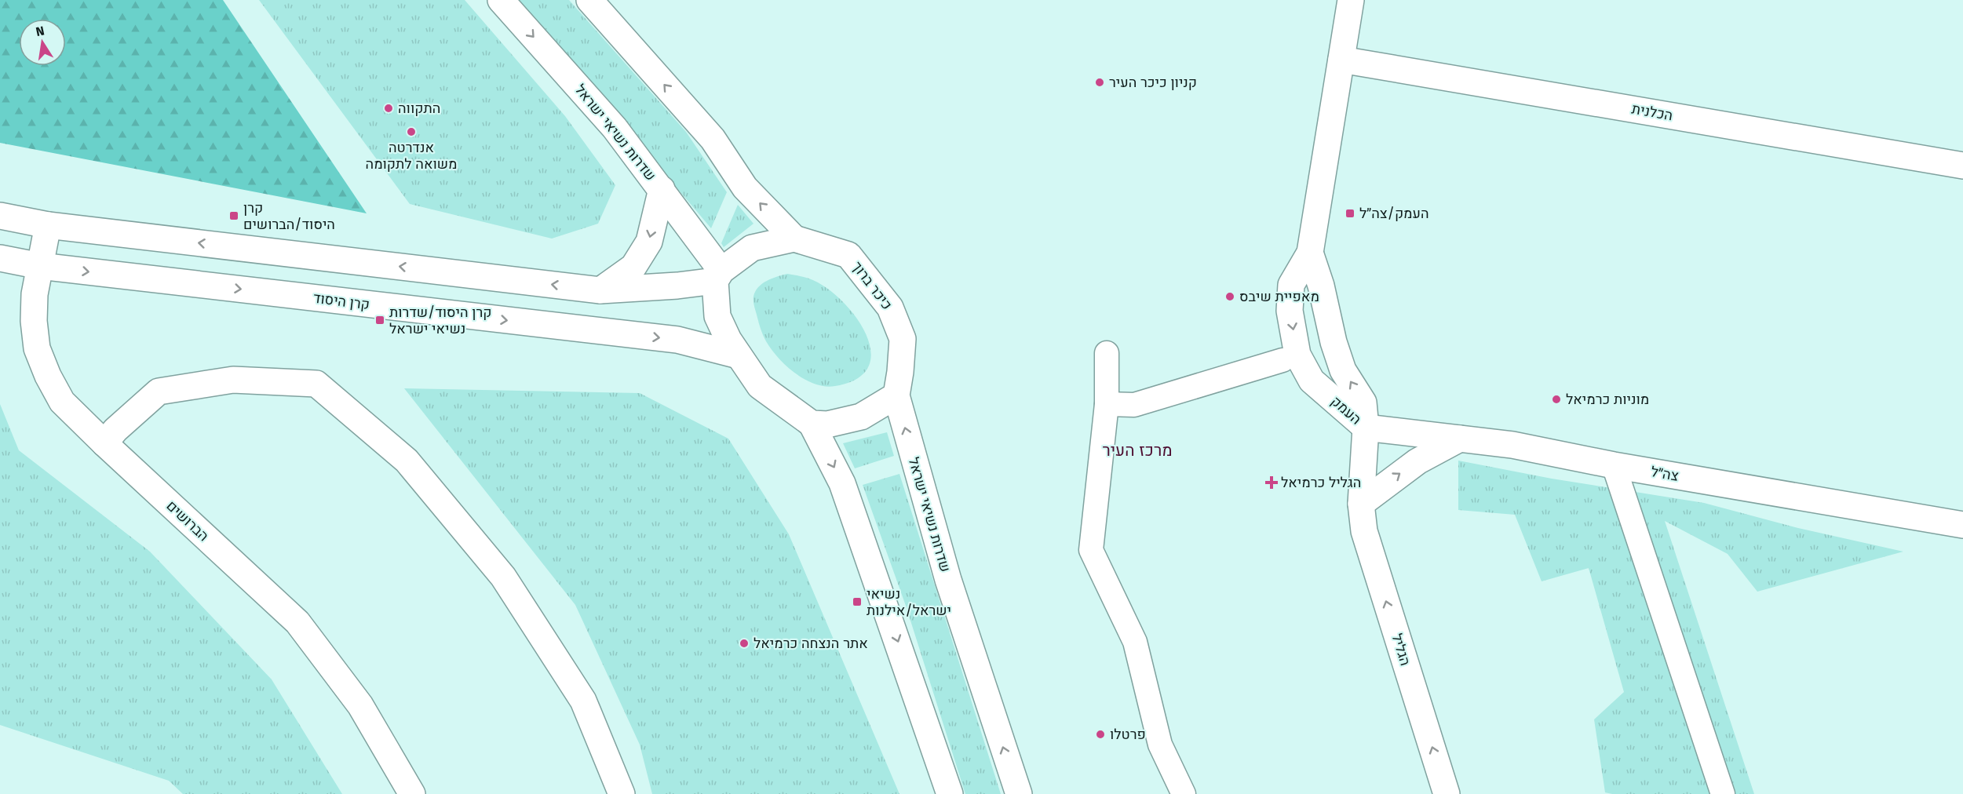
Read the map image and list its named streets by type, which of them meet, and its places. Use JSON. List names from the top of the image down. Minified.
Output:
{"streets":{"street":["הכלנית","שדרות נשיאי ישראל","כיכר ברוך","קרן היסוד","העמק","צה״ל","הברושים","הגליל"]},"crossings":[["הכלנית","העמק"],["שדרות נשיאי ישראל","כיכר ברוך"],["קרן היסוד","הברושים"],["העמק","צה״ל"],["העמק","הגליל"],["צה״ל","הגליל"]],"one_way":["הגליל"],"districts":["מרכז העיר"],"places":{"other":["קניון כיכר העיר","התקווה","אנדרטה משואה לתקומה","מאפיית שיבס","מוניות כרמיאל","אתר הנצחה כרמיאל","פרטלו"],"transit":["העמק/צה״ל","קרן היסוד/הברושים","קרן היסוד/שדרות נשיאי ישראל","נשיאי ישראל/אילנות"],"health":["הגליל כרמיאל"]},"north":"top"}
